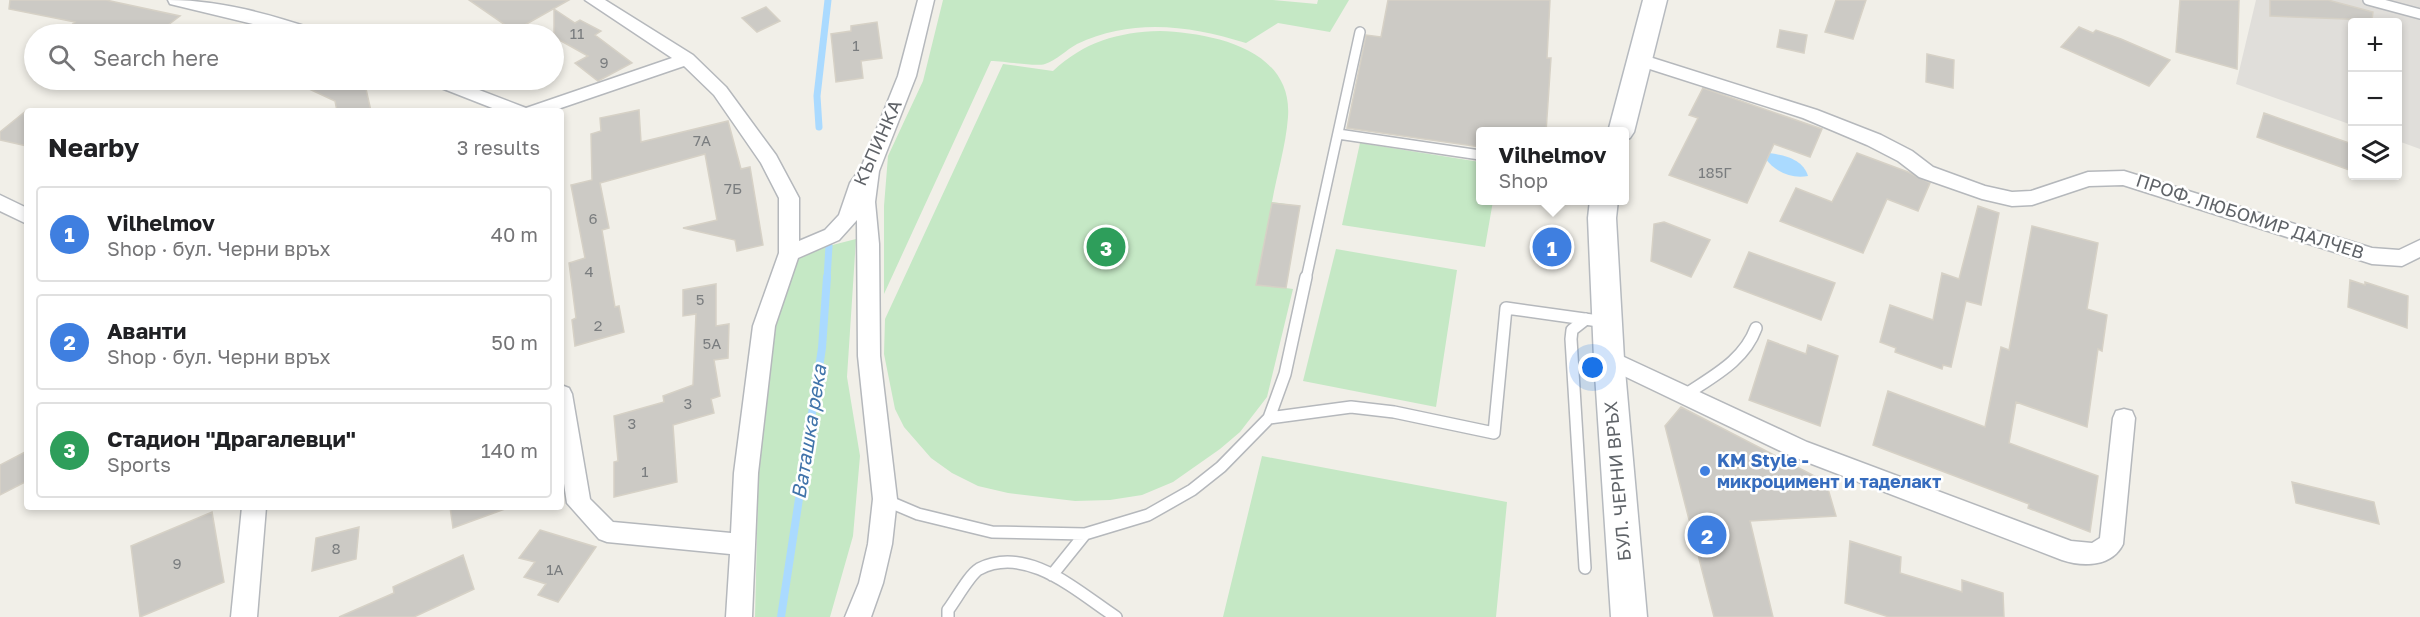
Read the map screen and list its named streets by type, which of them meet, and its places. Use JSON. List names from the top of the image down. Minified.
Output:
{"streets":{"main road":["БУЛ. ЧЕРНИ ВРЪХ"],"street":["КЪПИНКА","ПРОФ. ЛЮБОМИР ДАЛЧЕВ"]},"water":["Ваташка река"],"places":["KM Style - микроцимент и таделакт"],"house_numbers":["11","1","9","7А","185Г","7Б","6","4","5","2","5А","3","3","1","8","9","1А"],"page":{"map_buttons":["+","−"],"search":"Search here","heading":["Nearby","3 results"],"popup":["Vilhelmov","Shop"],"list":[{"mark":"1","name":"Vilhelmov","note":"Shop · бул. Черни връх","value":"40 m"},{"mark":"2","name":"Аванти","note":"Shop · бул. Черни връх","value":"50 m"},{"mark":"3","name":"Стадион \"Драгалевци\"","note":"Sports","value":"140 m"}],"pins":["1","3","2"]}}
